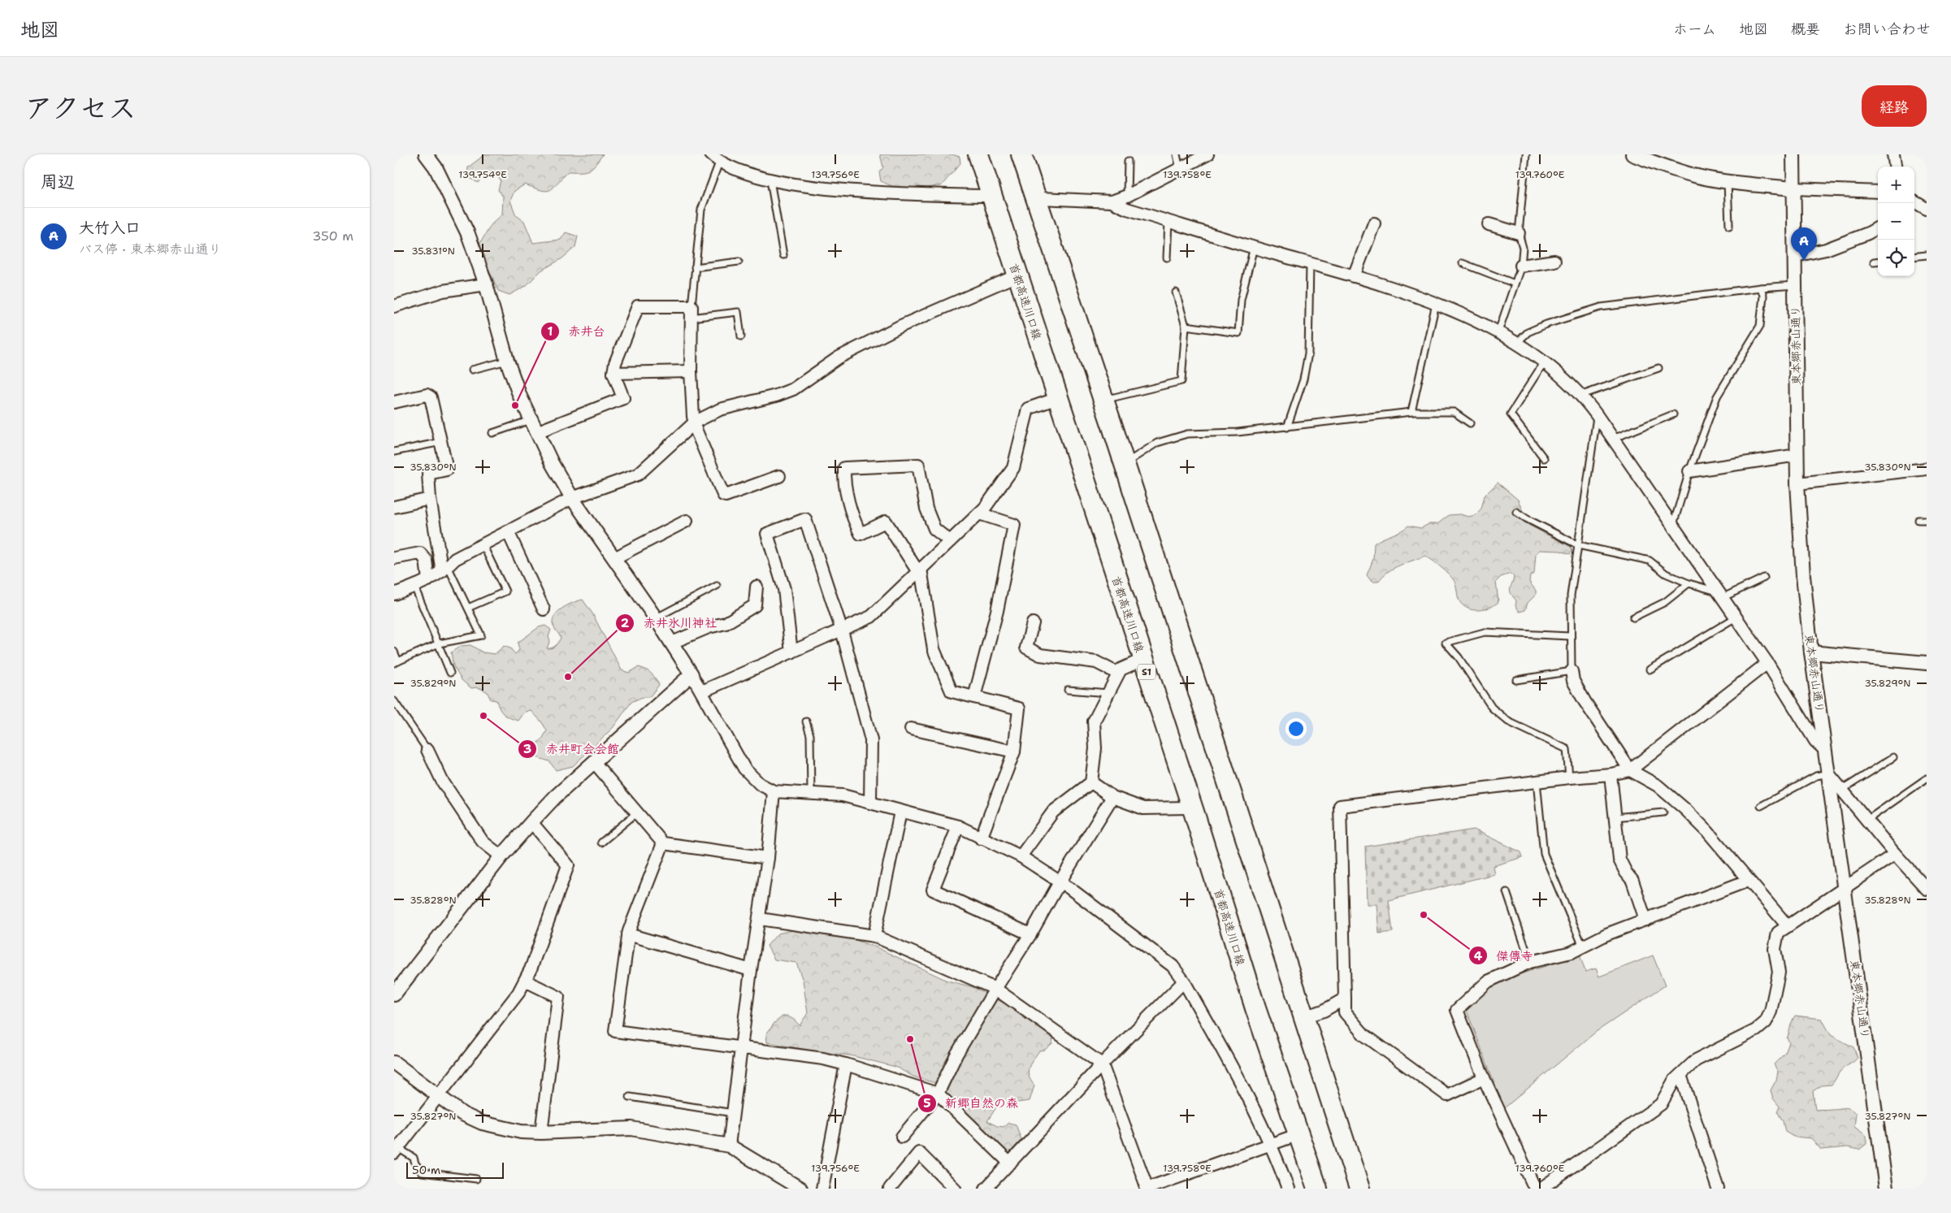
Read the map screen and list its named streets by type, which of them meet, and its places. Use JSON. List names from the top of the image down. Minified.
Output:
{"streets":{"highway":["首都高速川口線","S1"],"street":["東本郷赤山通り"]},"places":["赤井台","赤井氷川神社","赤井町会会館","傑傳寺","新郷自然の森"],"scale_bar":"50 m","page":{"header":"地図","nav":["ホーム","地図","概要","お問い合わせ"],"title":"アクセス","buttons":"経路","heading":"周辺","map_buttons":["+","−"],"list":[{"mark":"A","name":"大竹入口","note":"バス停 · 東本郷赤山通り","value":"350 m"}],"pins":"A","scale":"50 m"},"coordinates":["139.754°E","139.756°E","139.758°E","139.760°E","35.831°N","35.830°N","35.829°N","35.828°N","35.827°N"]}
